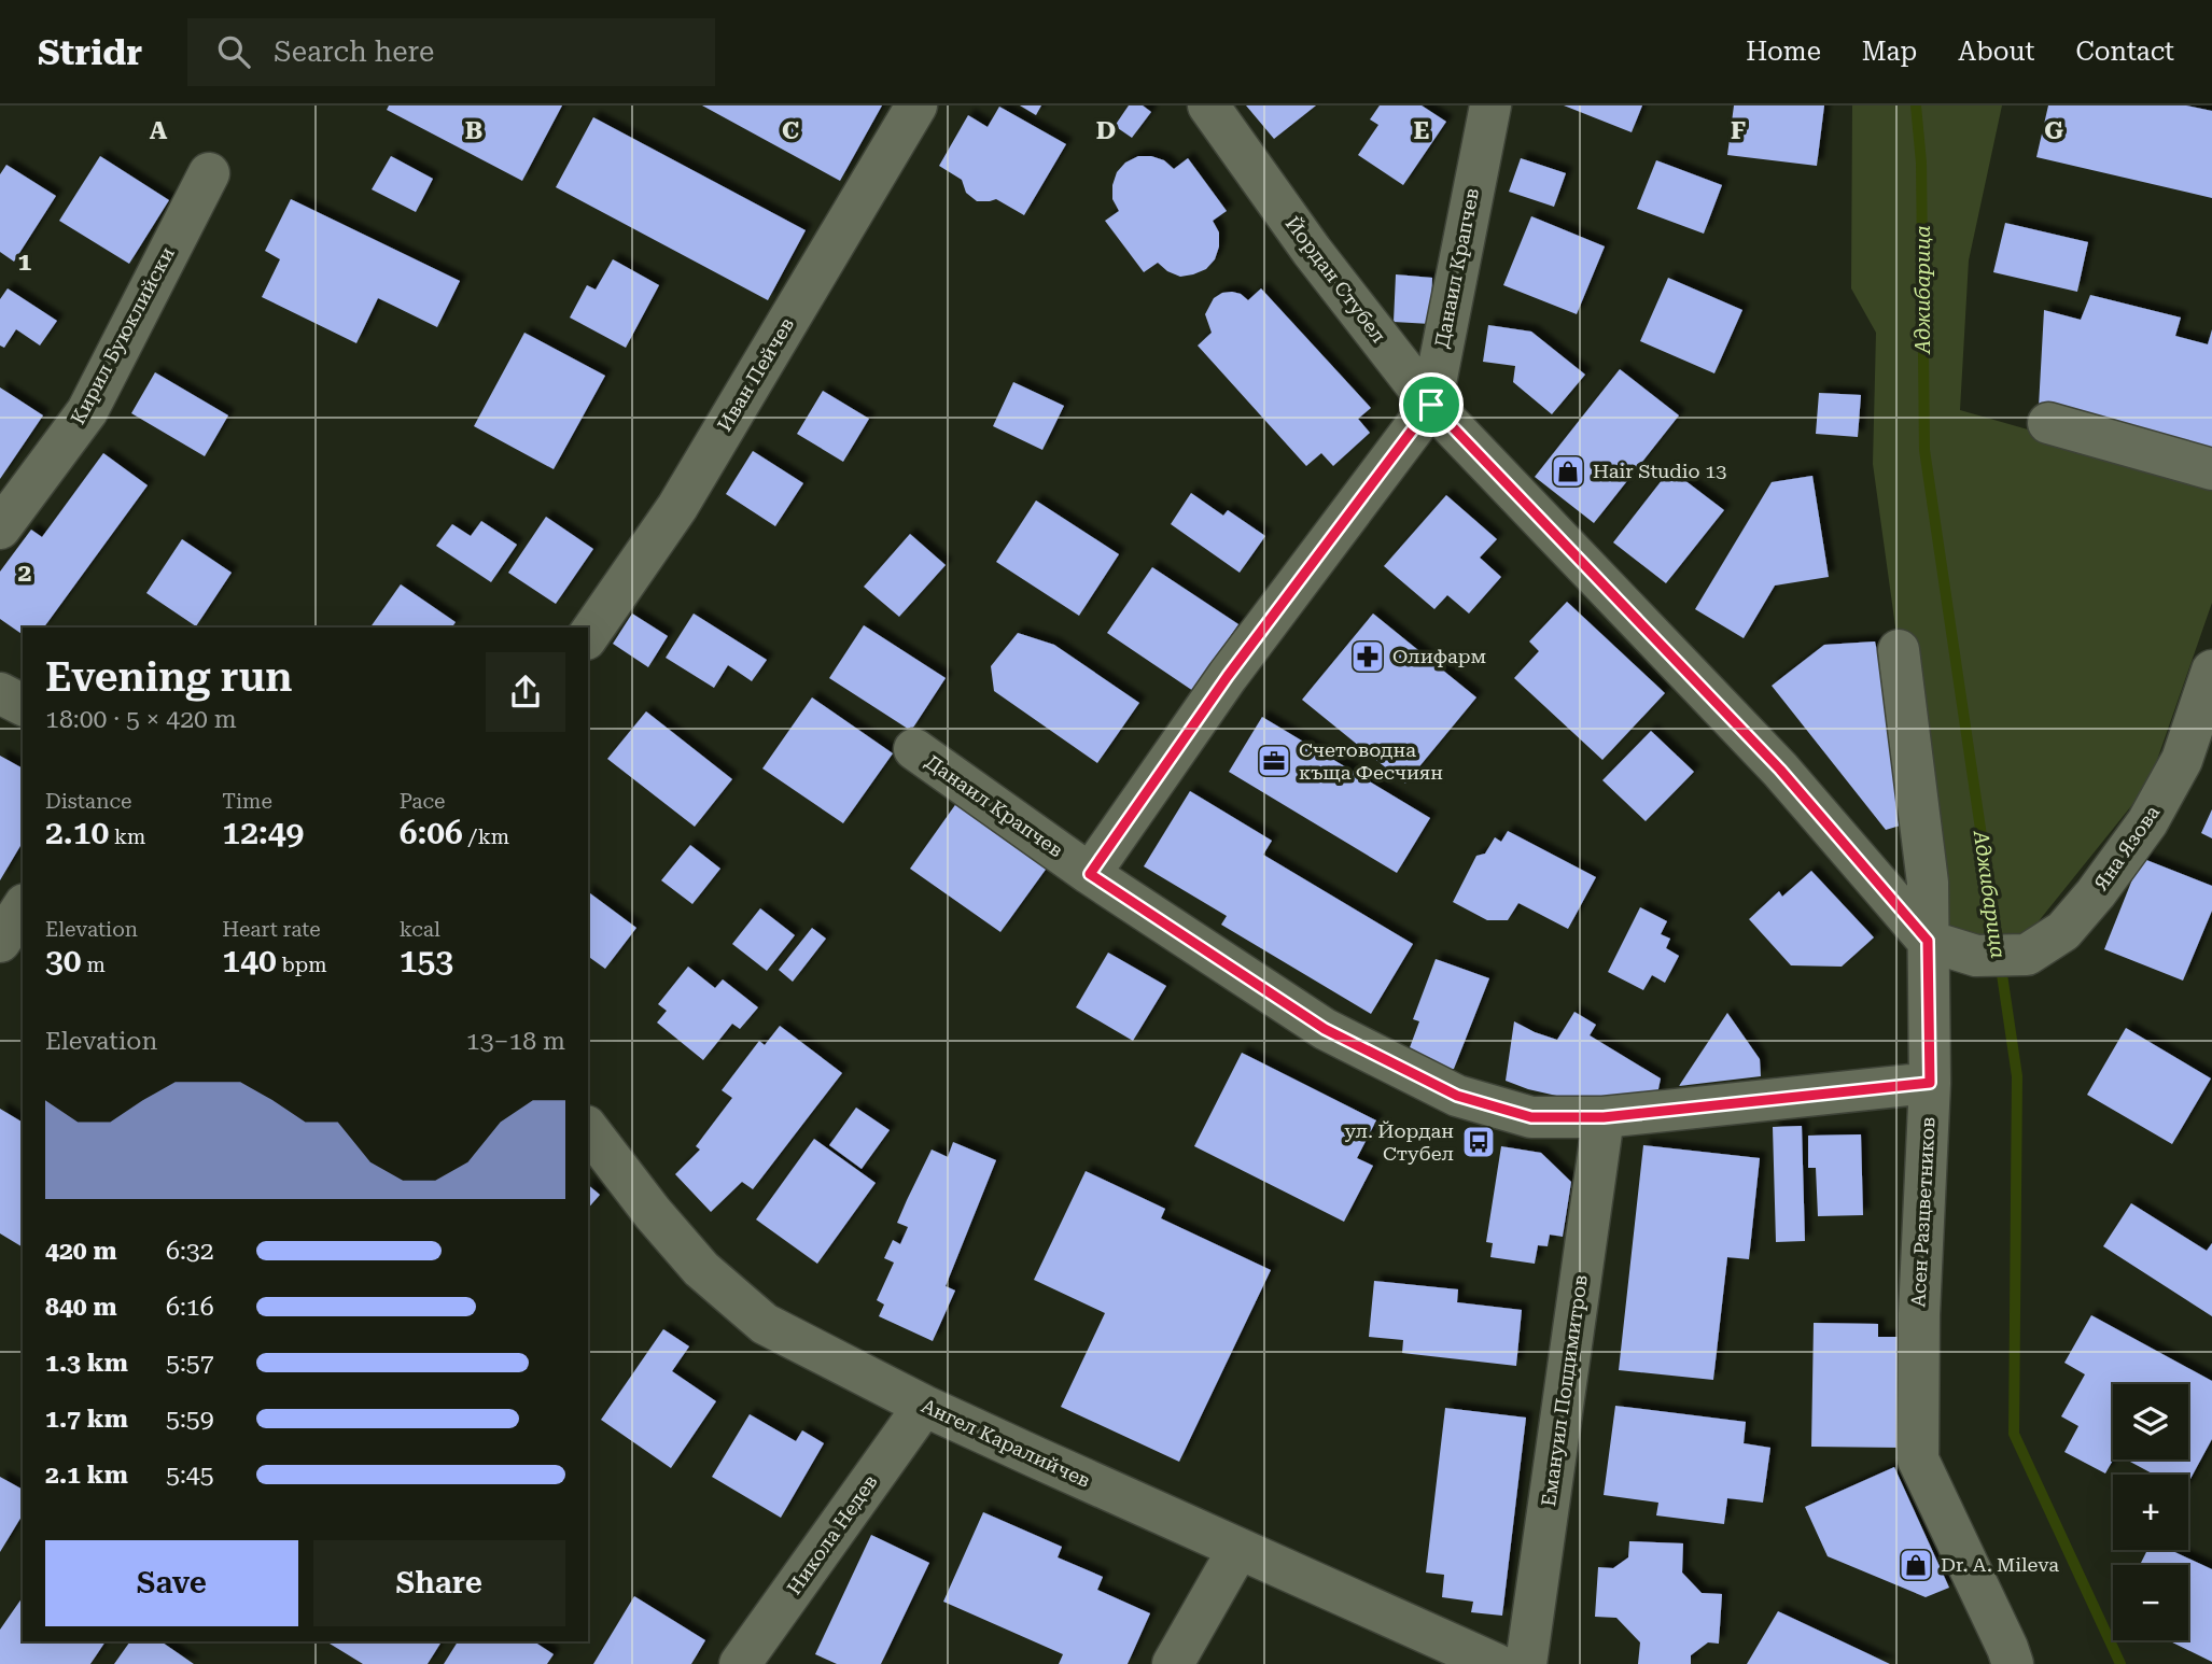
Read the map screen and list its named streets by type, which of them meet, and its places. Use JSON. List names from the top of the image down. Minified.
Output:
{"streets":{"street":["Данаил Крапчев","Йордан Стубел","Кирил Буюклийски","Иван Пейчев","Яна Язова","Асен Разцветников","Емануил Попдимитров","Ангел Каралийчев","Никола Недев"]},"crossings":[["Данаил Крапчев","Йордан Стубел"],["Йордан Стубел","Яна Язова"],["Йордан Стубел","Асен Разцветников"],["Яна Язова","Асен Разцветников"],["Ангел Каралийчев","Никола Недев"]],"water":["Аджибарица"],"places":{"shop":["Hair Studio 13","Dr. A. Mileva"],"pharmacy":["Олифарм"],"office":["Счетоводна къща Фесчиян"],"bus stop":["ул. Йордан Стубел"]},"page":{"header":"Stridr","search":"Search here","nav":["Home","Map","About","Contact"],"heading":["Evening run","18:00 · 5 × 420 m"],"stats":[["Distance","2.10 km"],["Time","12:49"],["Pace","6:06 /km"],["Elevation","30 m"],["Heart rate","140 bpm"],["kcal","153"]],"chart":["Elevation","13–18 m"],"list":[{"name":"420 m","note":"6:32"},{"name":"840 m","note":"6:16"},{"name":"1.3 km","note":"5:57"},{"name":"1.7 km","note":"5:59"},{"name":"2.1 km","note":"5:45"}],"map_buttons":["+","−"],"buttons":["Save","Share"]},"grid":{"columns":["A","B","C","D","E","F","G"],"rows":["1","2"]}}
